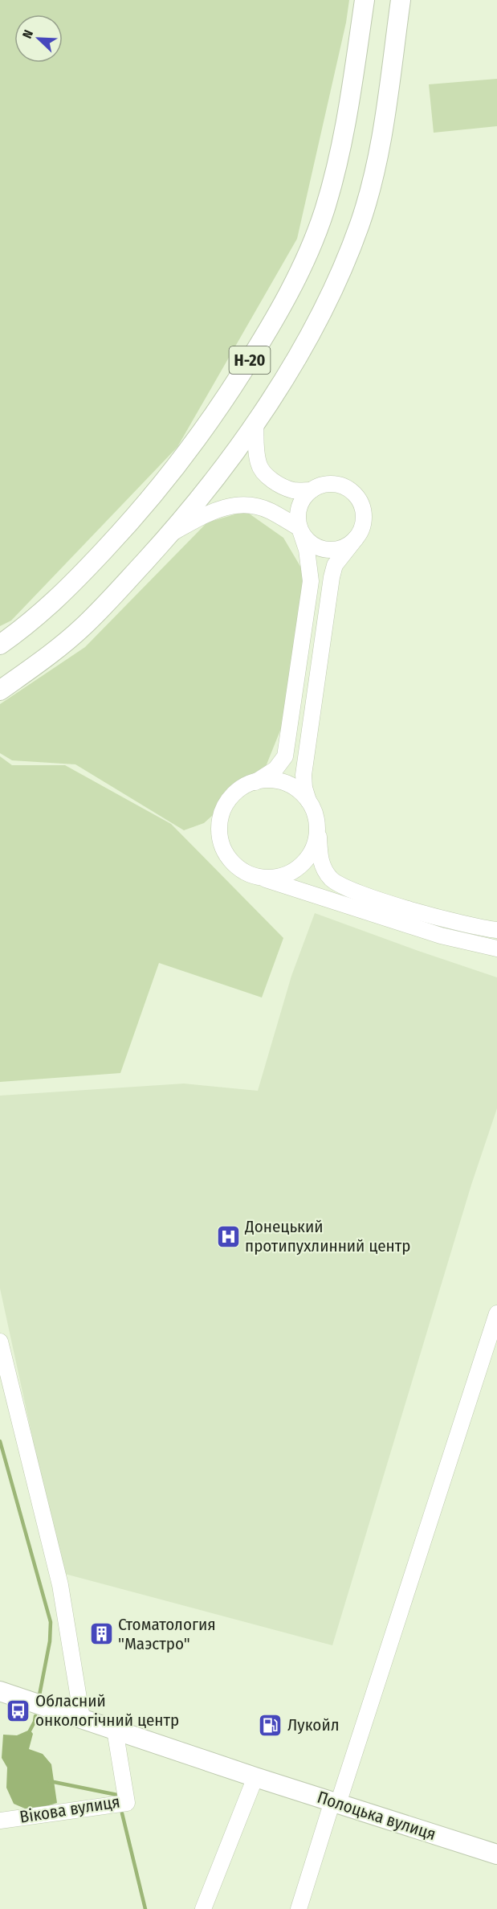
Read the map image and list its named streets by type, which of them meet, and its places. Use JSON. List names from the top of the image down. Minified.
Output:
{"streets":{"main road":["Н-20","Полоцька вулиця"],"street":["Вікова вулиця"]},"crossings":[["Вікова вулиця","Полоцька вулиця"]],"places":{"hospital":["Донецький протипухлинний центр"],"building":["Стоматология \"Маэстро\""],"bus stop":["Обласний онкологічний центр"],"fuel station":["Лукойл"]},"north":"top left"}
